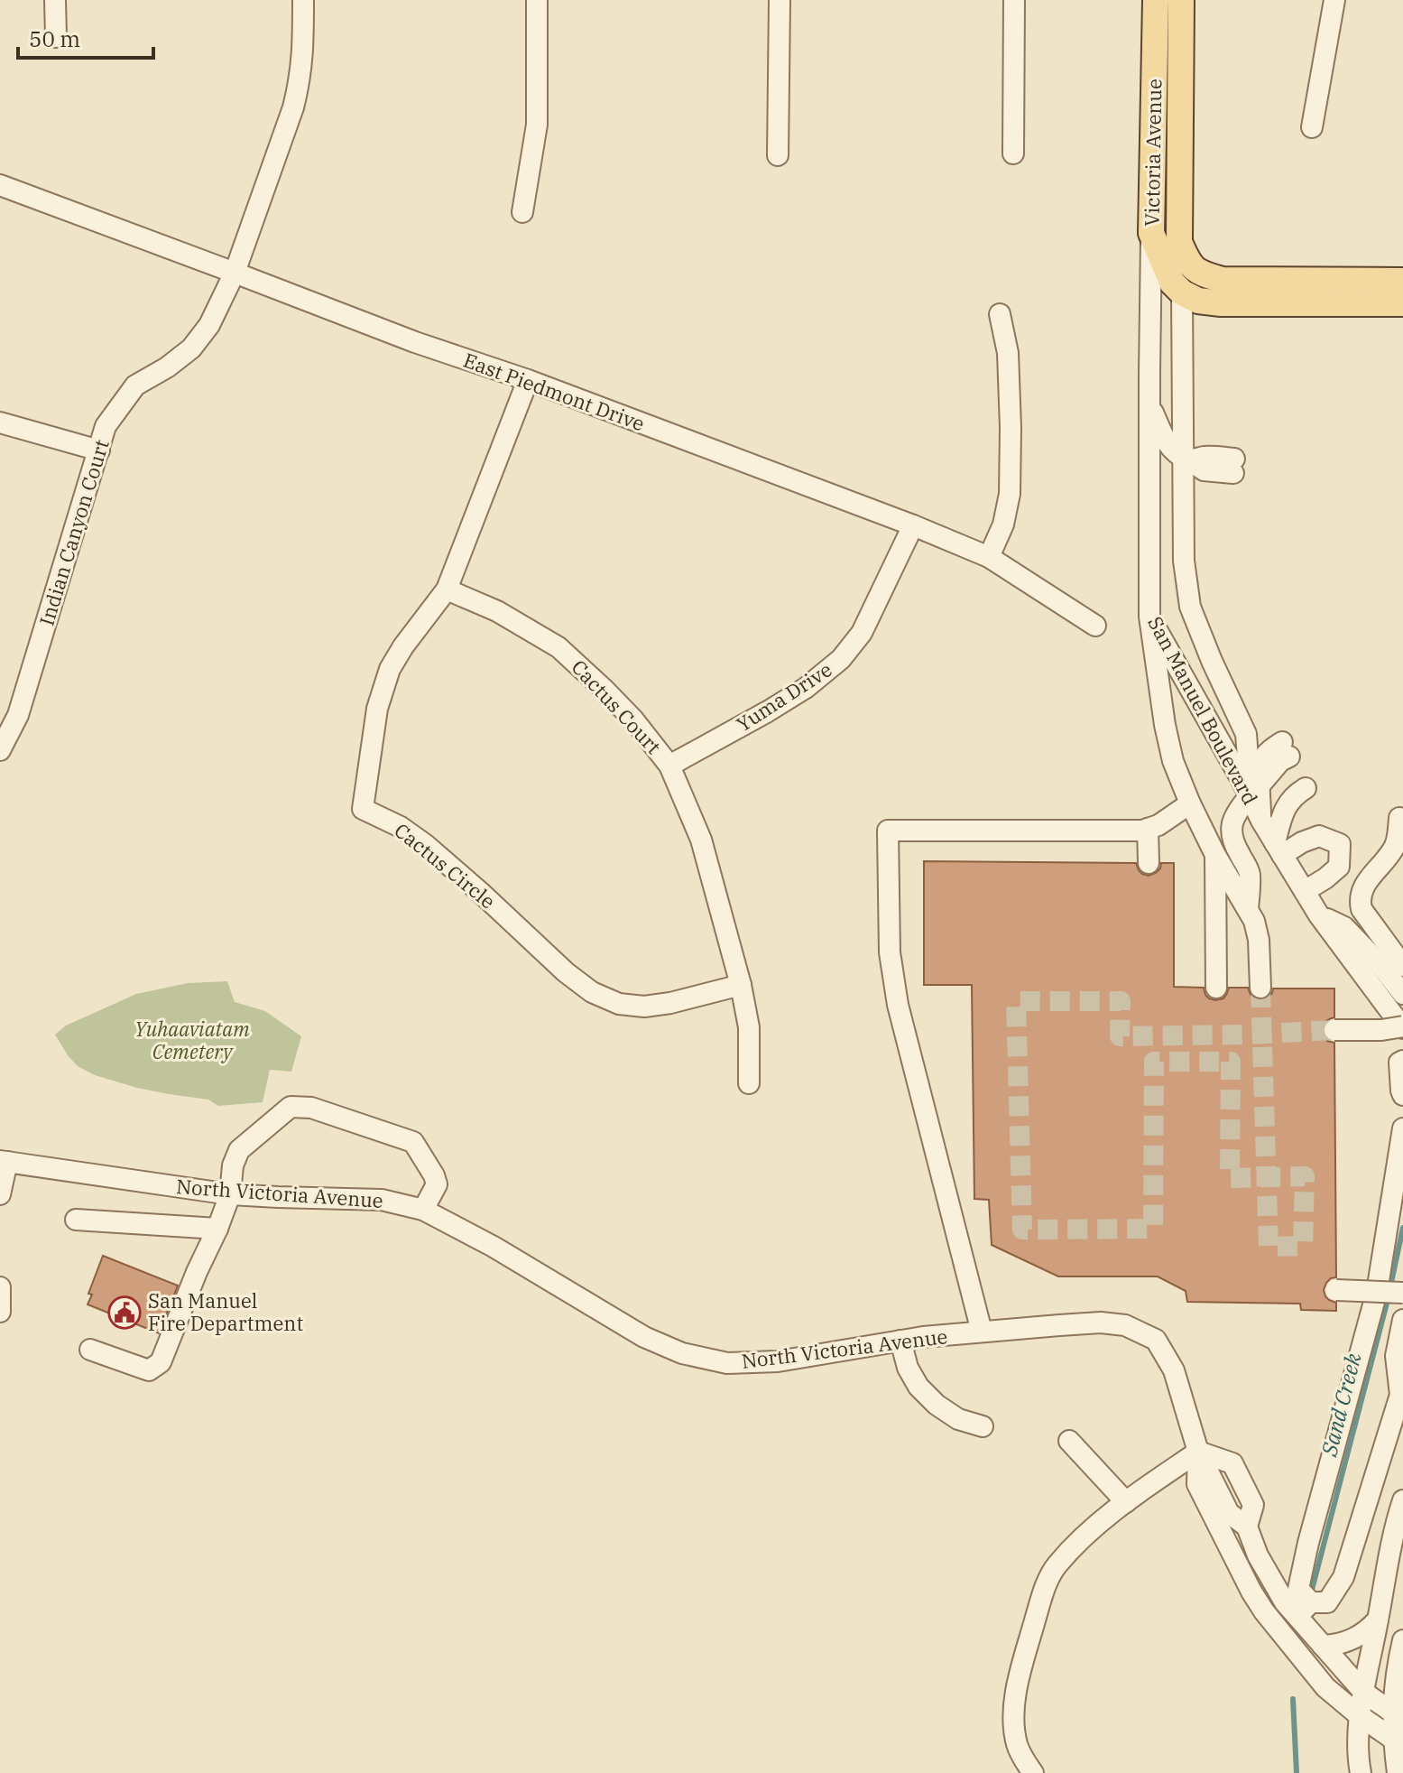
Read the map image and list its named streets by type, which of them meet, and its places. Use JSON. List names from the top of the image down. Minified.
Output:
{"streets":{"main road":["Victoria Avenue"],"street":["East Piedmont Drive","Indian Canyon Court","Yuma Drive","Cactus Court","San Manuel Boulevard","Cactus Circle","North Victoria Avenue"]},"crossings":[["Victoria Avenue","San Manuel Boulevard"],["East Piedmont Drive","Indian Canyon Court"],["East Piedmont Drive","Yuma Drive"],["East Piedmont Drive","Cactus Circle"],["Yuma Drive","Cactus Court"],["Cactus Court","Cactus Circle"]],"water":["Sand Creek"],"parks":["Yuhaaviatam Cemetery"],"places":{"public building":["San Manuel Fire Department"]},"scale_bar":"50 m"}
